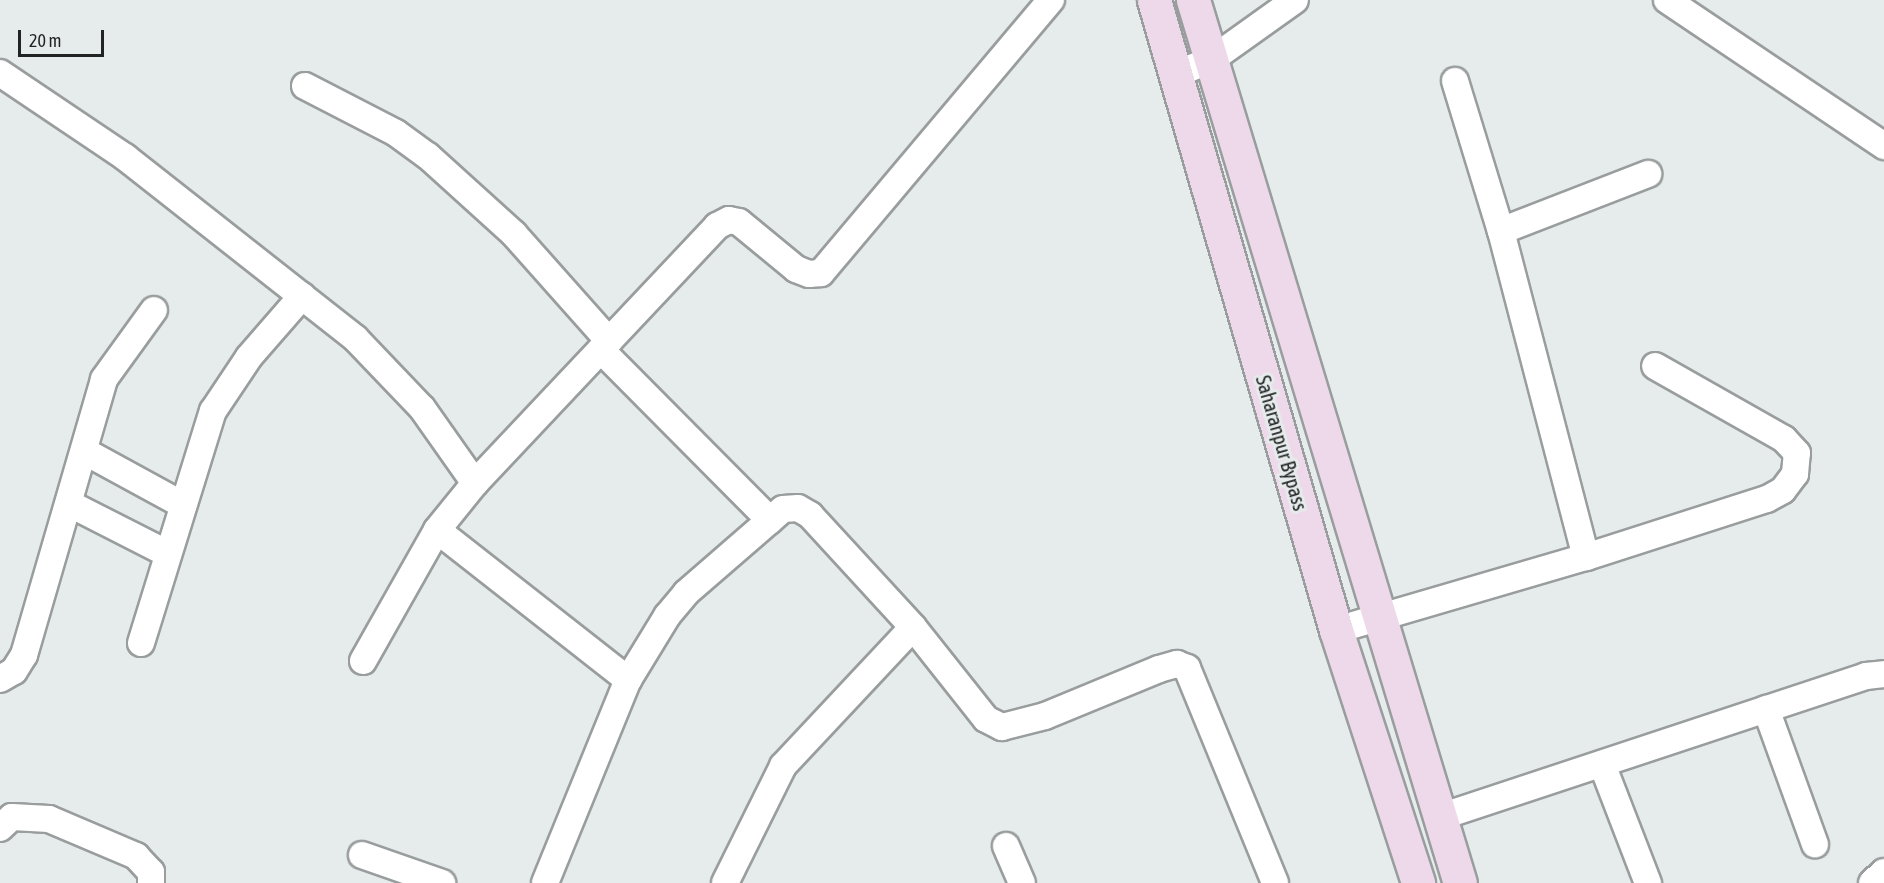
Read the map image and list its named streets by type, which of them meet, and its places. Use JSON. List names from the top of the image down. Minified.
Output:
{"streets":{"main road":["Saharanpur Bypass"]},"scale_bar":"20 m"}
